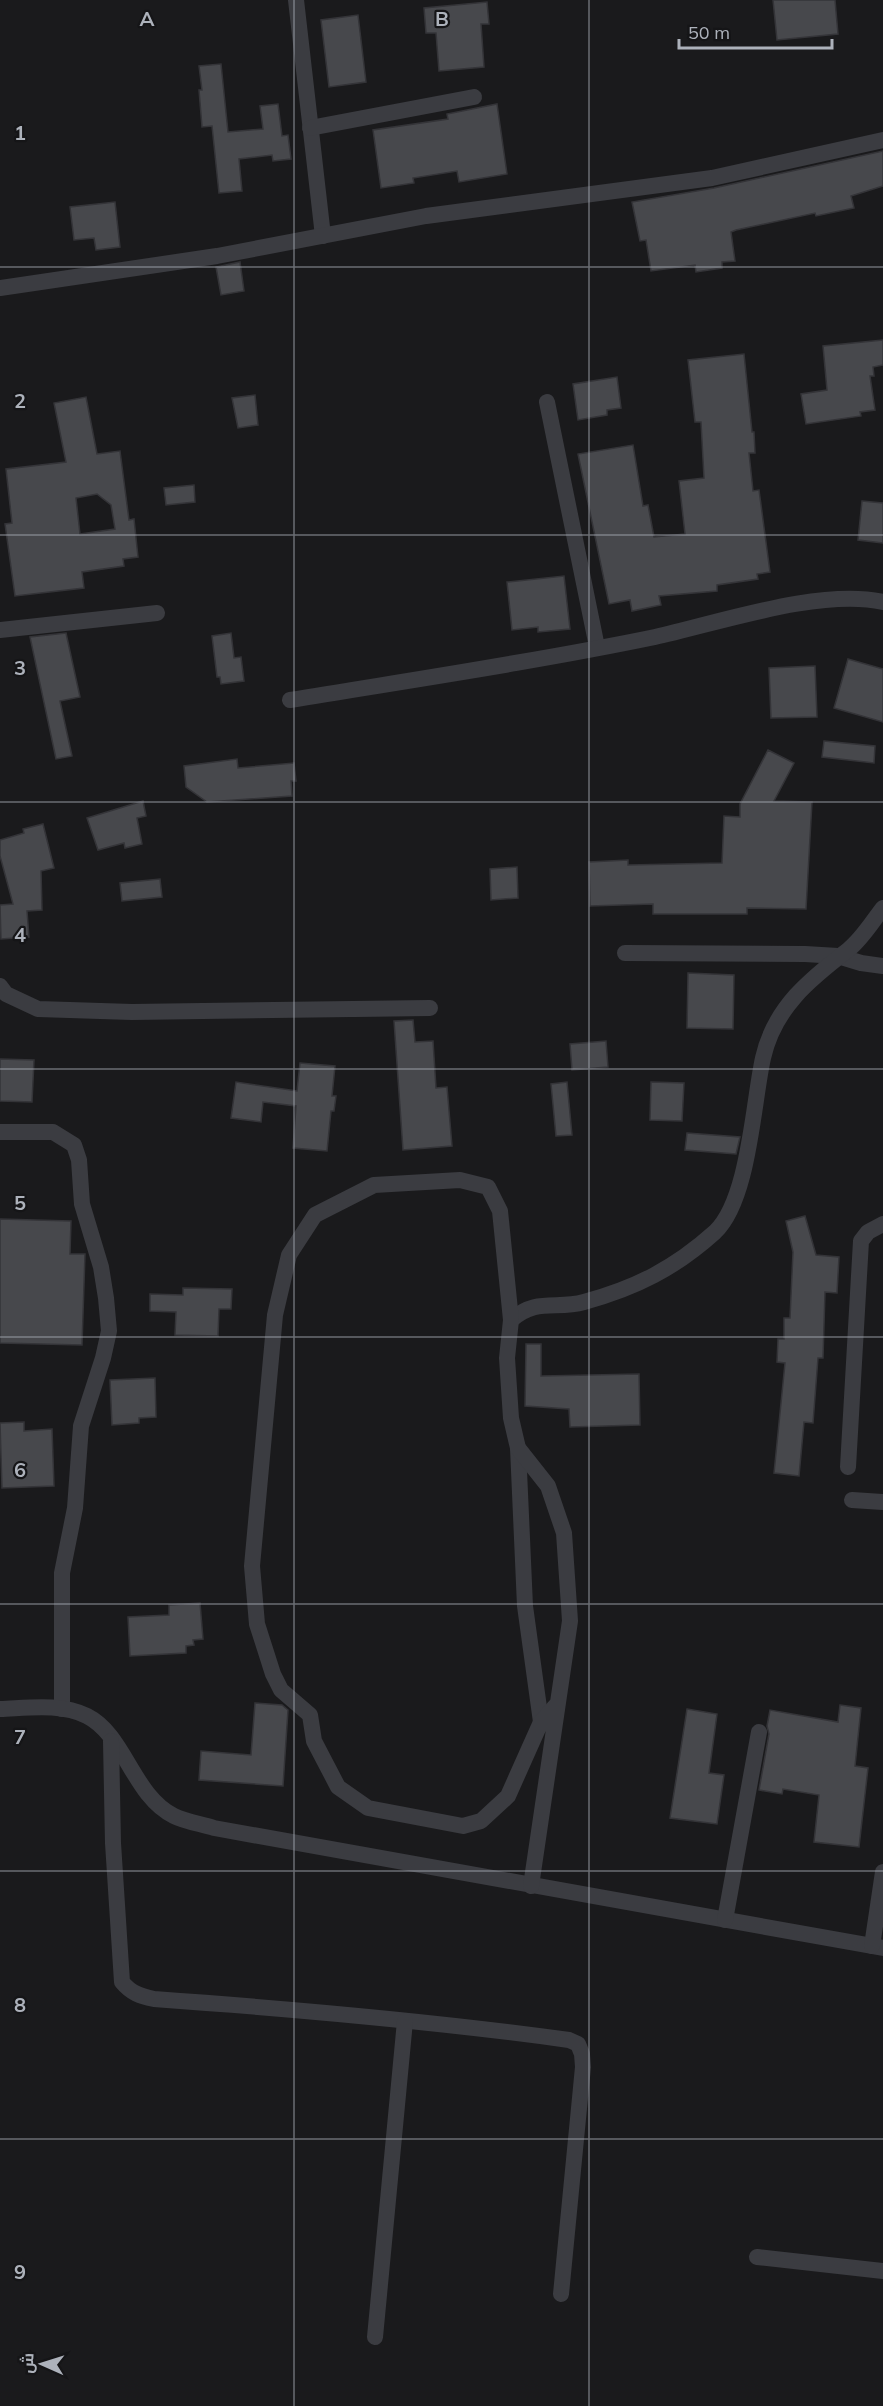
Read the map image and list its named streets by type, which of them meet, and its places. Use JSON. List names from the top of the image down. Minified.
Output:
{"scale_bar":"50 m","north":"left","grid":{"columns":["A","B"],"rows":["1","2","3","4","5","6","7","8","9"]}}
